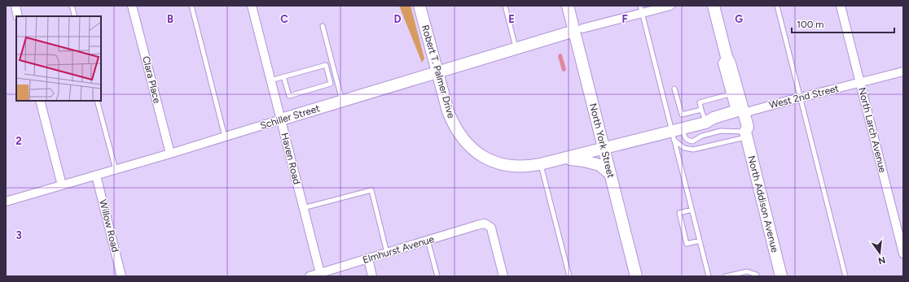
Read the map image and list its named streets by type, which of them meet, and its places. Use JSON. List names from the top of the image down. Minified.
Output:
{"streets":{"street":["Robert T. Palmer Drive","Clara Place","West 2nd Street","Schiller Street","North Larch Avenue","North York Street","Haven Road","North Addison Avenue","Willow Road","Elmhurst Avenue"]},"crossings":[["Robert T. Palmer Drive","West 2nd Street"],["Robert T. Palmer Drive","Schiller Street"],["Robert T. Palmer Drive","North York Street"],["Clara Place","Schiller Street"],["West 2nd Street","North Larch Avenue"],["West 2nd Street","North York Street"],["West 2nd Street","North Addison Avenue"],["Schiller Street","North York Street"],["Schiller Street","Haven Road"],["Schiller Street","Willow Road"],["Haven Road","Elmhurst Avenue"]],"scale_bar":"100 m","north":"bottom","grid":{"columns":["B","C","D","E","F","G"],"rows":["2","3"]}}
